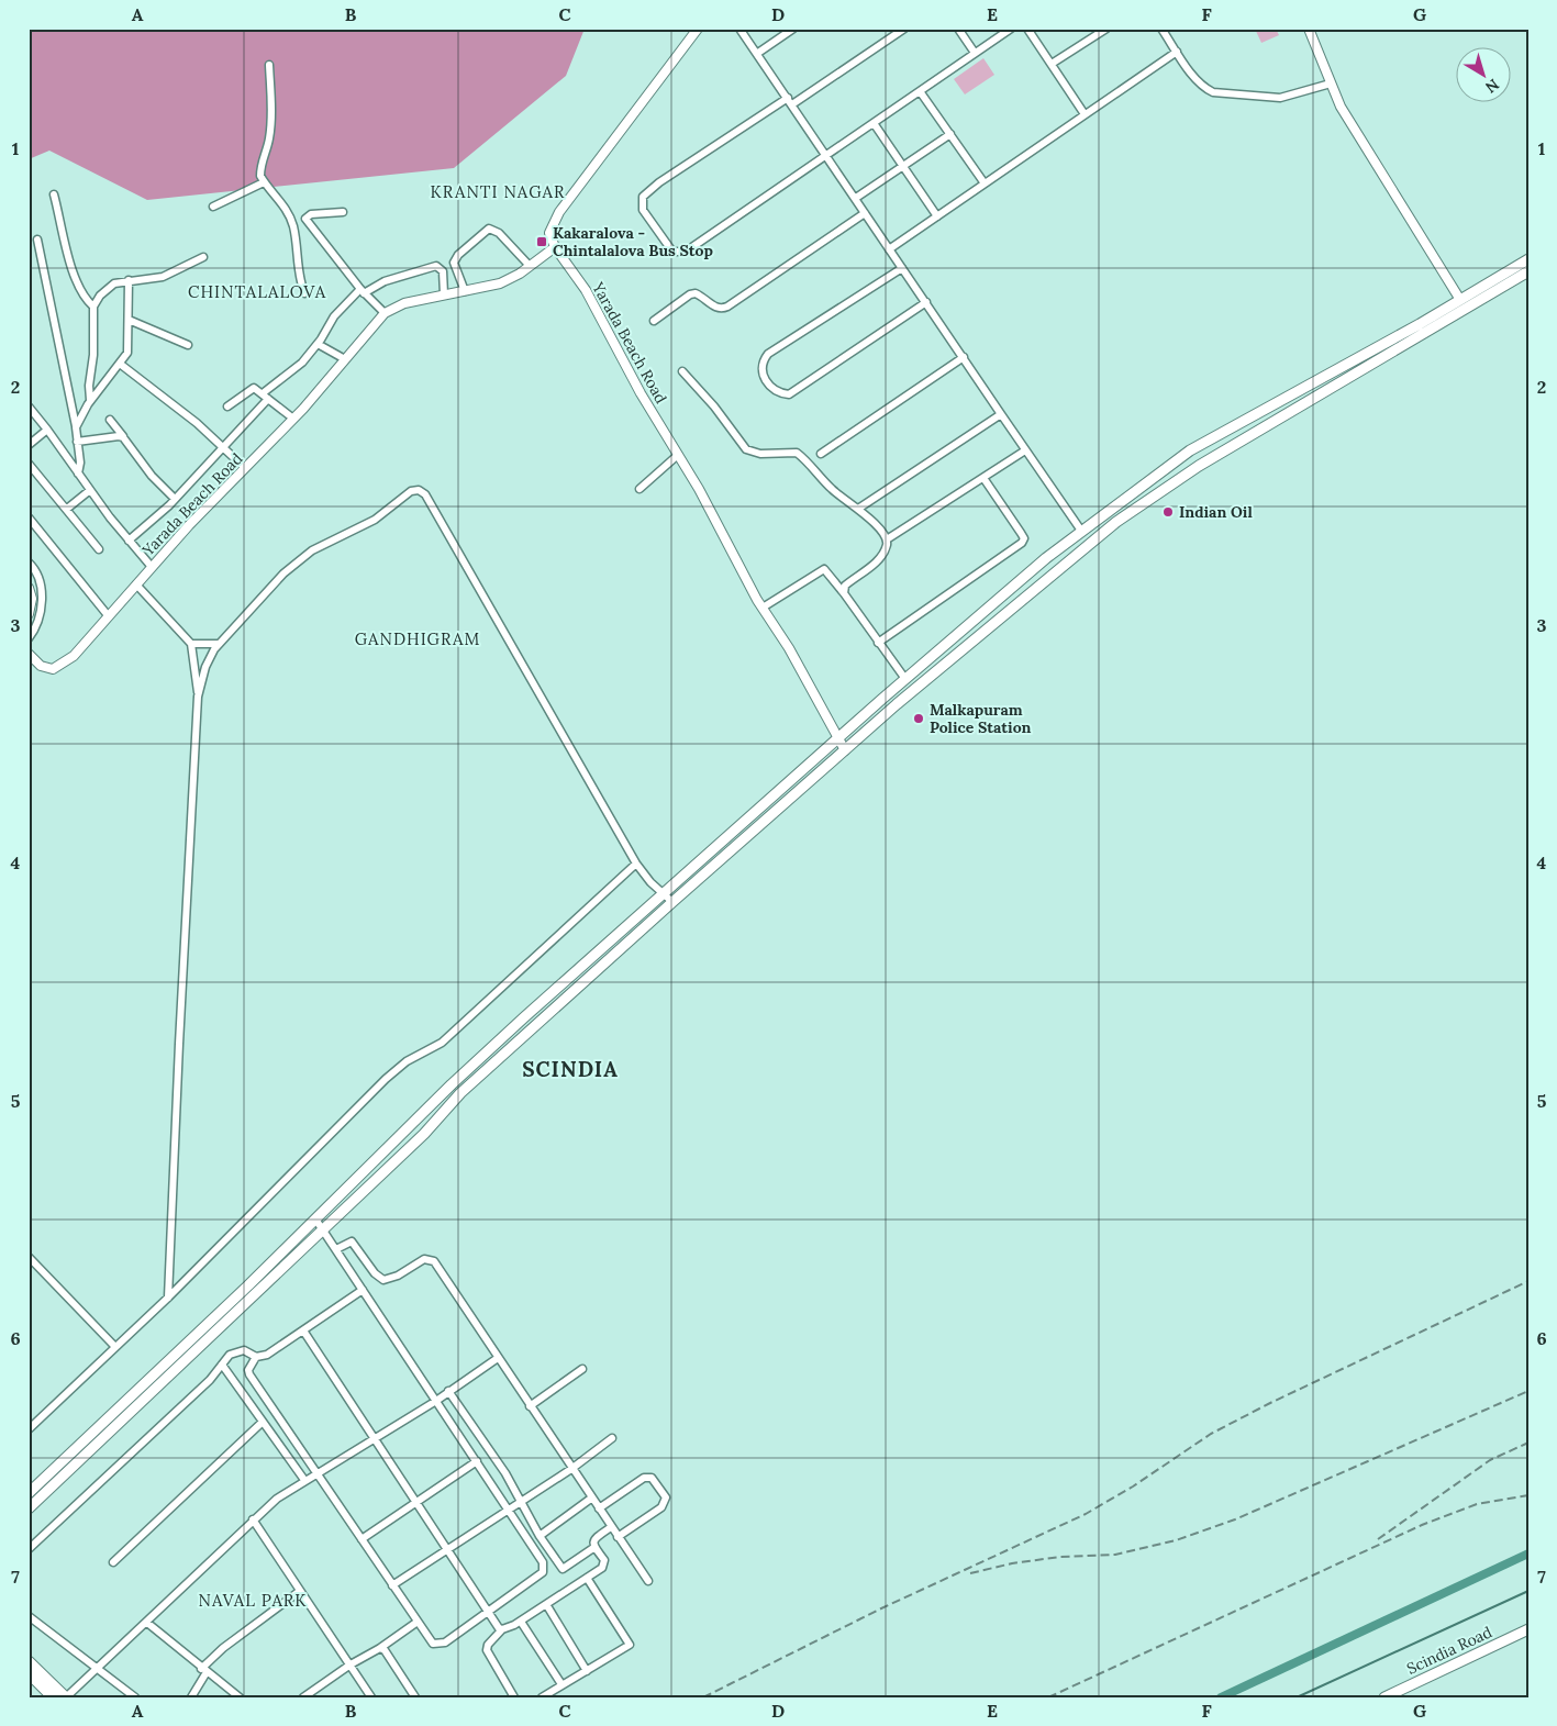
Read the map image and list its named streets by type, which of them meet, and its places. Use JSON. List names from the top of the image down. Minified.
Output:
{"streets":{"main road":["Scindia Road"],"street":["Yarada Beach Road"]},"districts":["KRANTI NAGAR","CHINTALALOVA","GANDHIGRAM","SCINDIA","NAVAL PARK"],"places":{"transit":["Kakaralova - Chintalalova Bus Stop"],"other":["Indian Oil","Malkapuram Police Station"]},"north":"bottom right","grid":{"columns":["A","B","C","D","E","F","G"],"rows":["1","2","3","4","5","6","7"]}}
